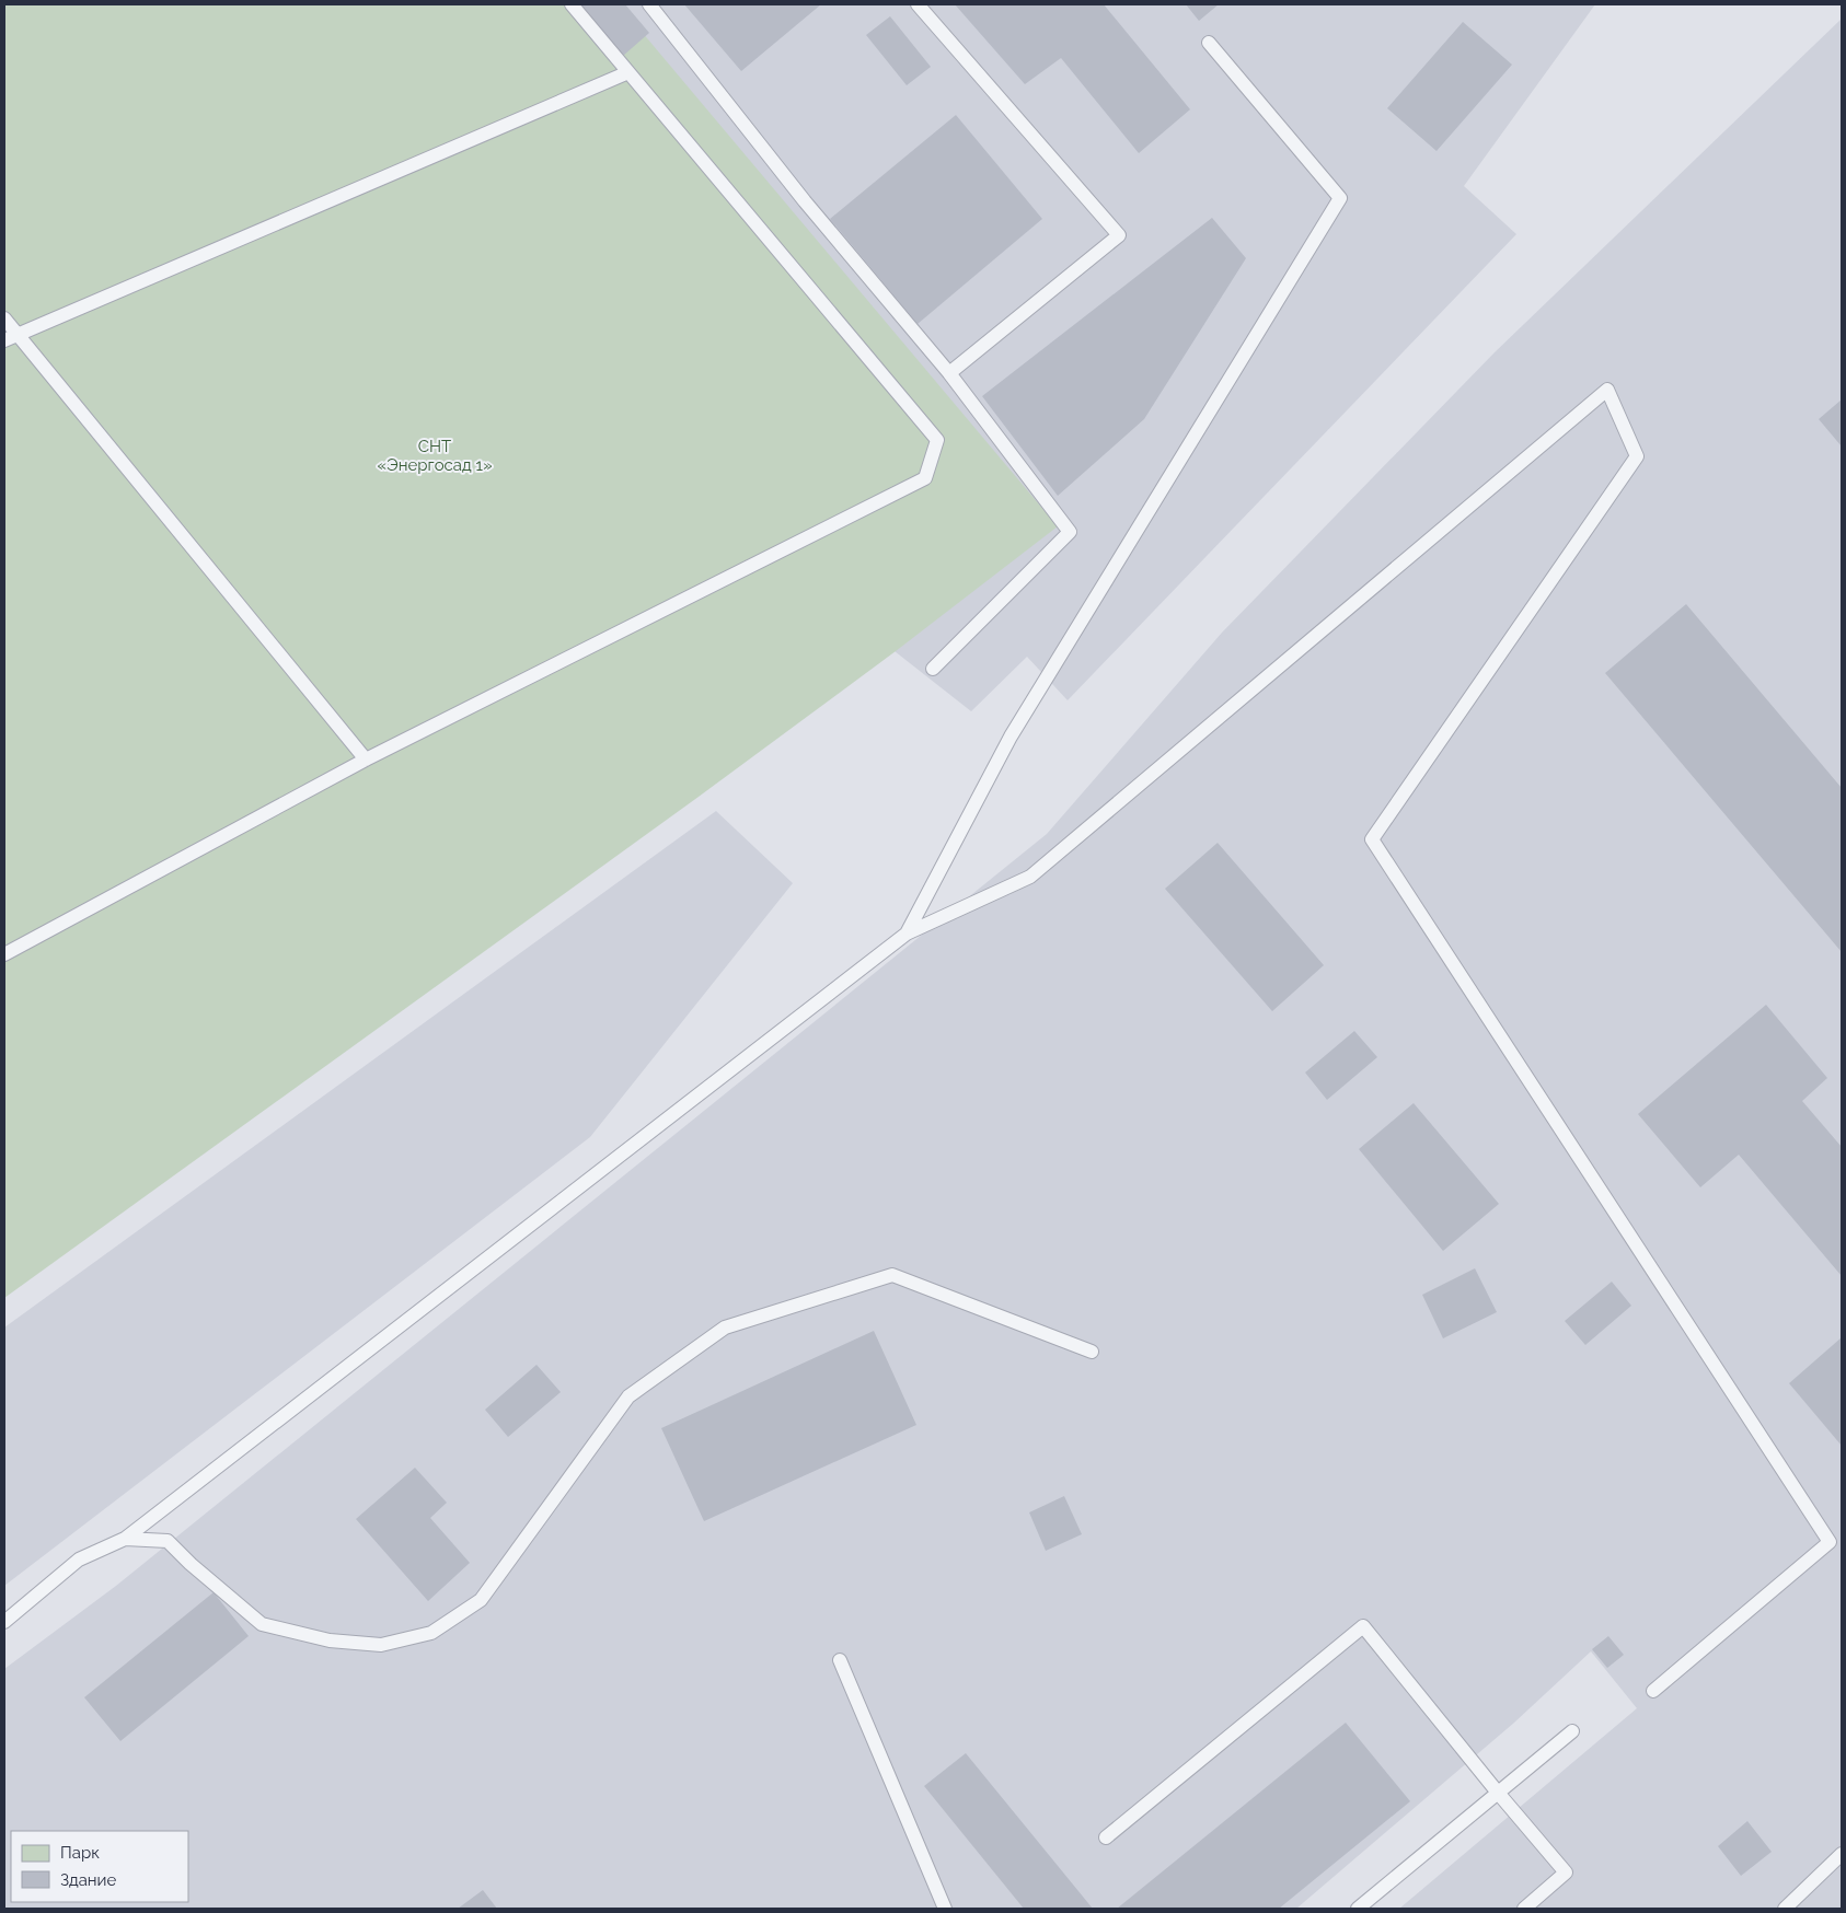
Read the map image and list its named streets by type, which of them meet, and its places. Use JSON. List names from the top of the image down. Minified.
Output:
{"parks":["СНТ «Энергосад 1»"],"legend":["Парк","Здание"]}
